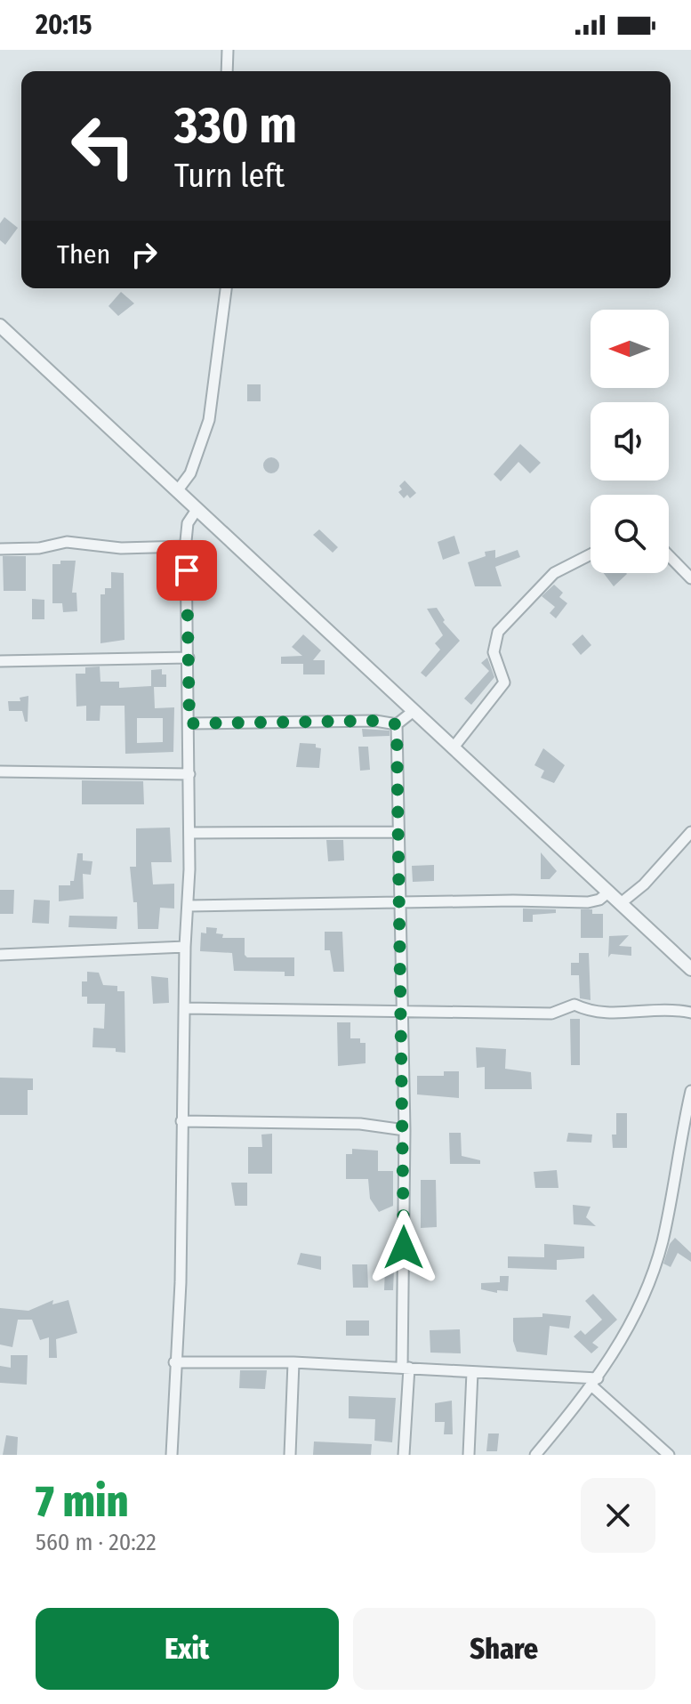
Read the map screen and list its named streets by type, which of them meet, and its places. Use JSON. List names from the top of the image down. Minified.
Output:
{"north":"left","page":{"status":"20:15","turn":["330 m","Turn left"],"then":"Then","heading":["7 min","560 m · 20:22"],"buttons":["Exit","Share"]}}
